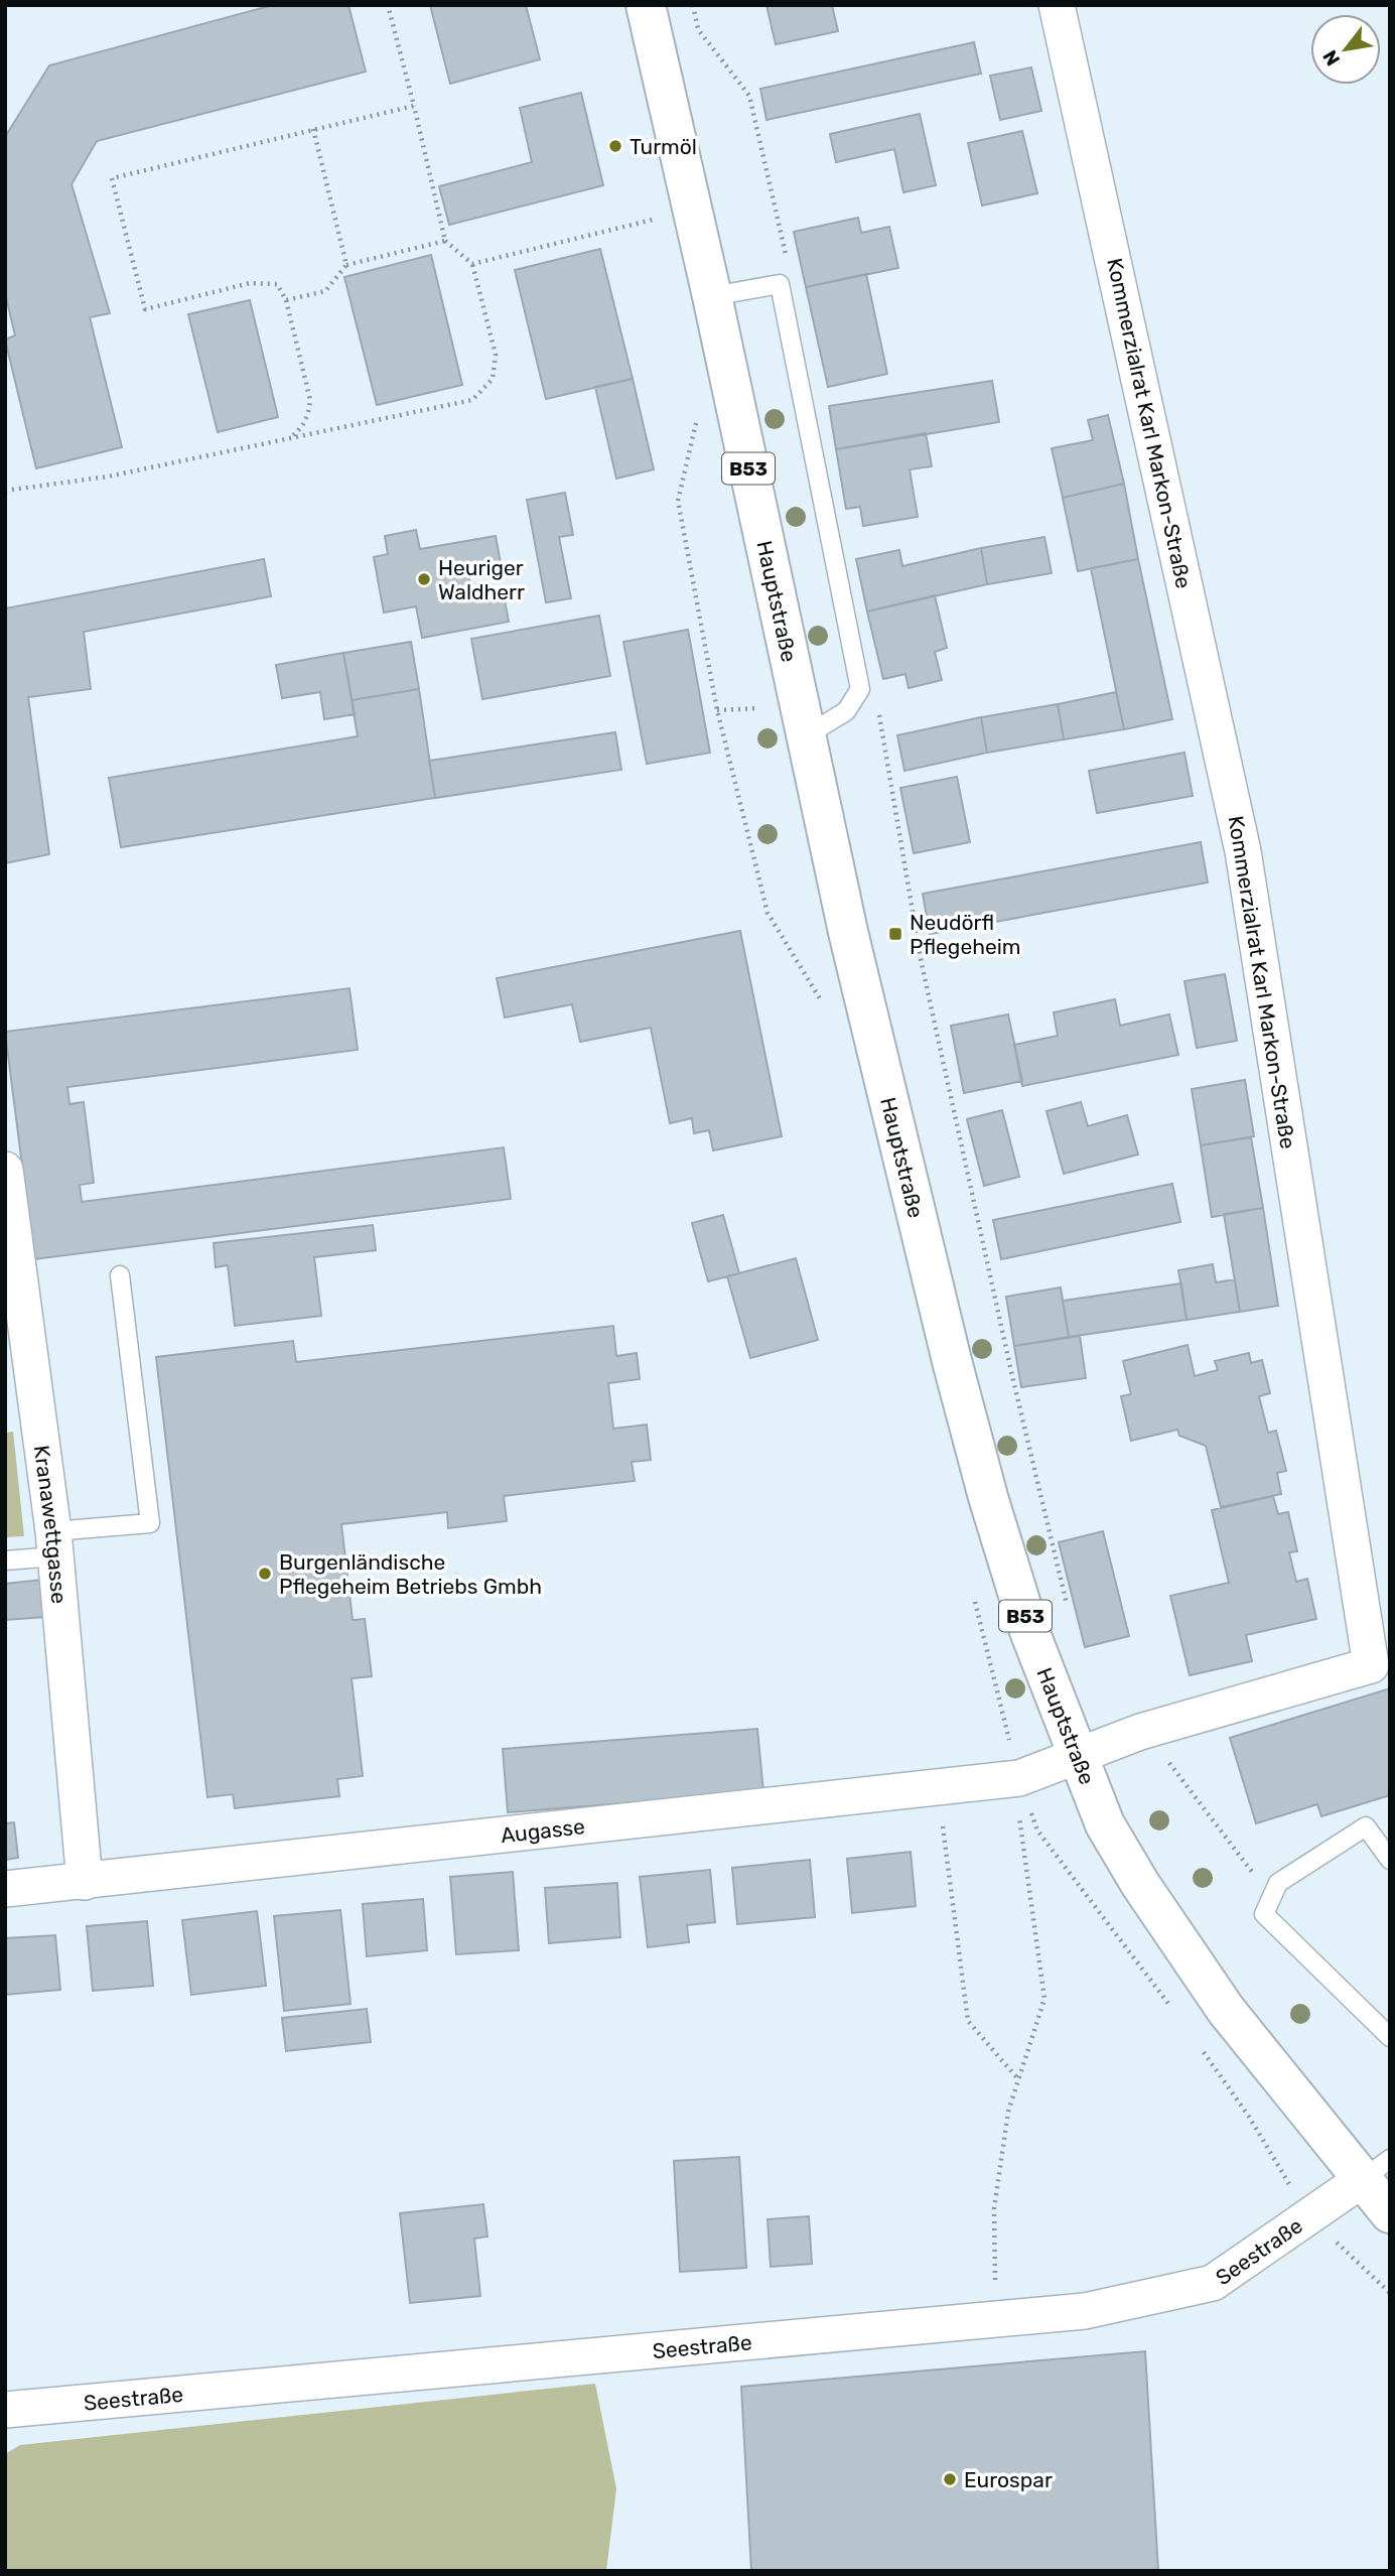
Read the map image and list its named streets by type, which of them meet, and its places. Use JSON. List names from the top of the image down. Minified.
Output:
{"streets":{"main road":["B53","Hauptstraße"],"street":["Kommerzialrat Karl Markon-Straße","Kranawettgasse","Augasse","Seestraße"]},"crossings":[["Kommerzialrat Karl Markon-Straße","Hauptstraße"],["Kommerzialrat Karl Markon-Straße","Augasse"],["Hauptstraße","Augasse"],["Hauptstraße","Seestraße"],["Kranawettgasse","Augasse"]],"places":{"other":["Turmöl","Heuriger Waldherr","Burgenländische Pflegeheim Betriebs Gmbh","Eurospar"],"transit":["Neudörfl Pflegeheim"]},"north":"bottom left"}
